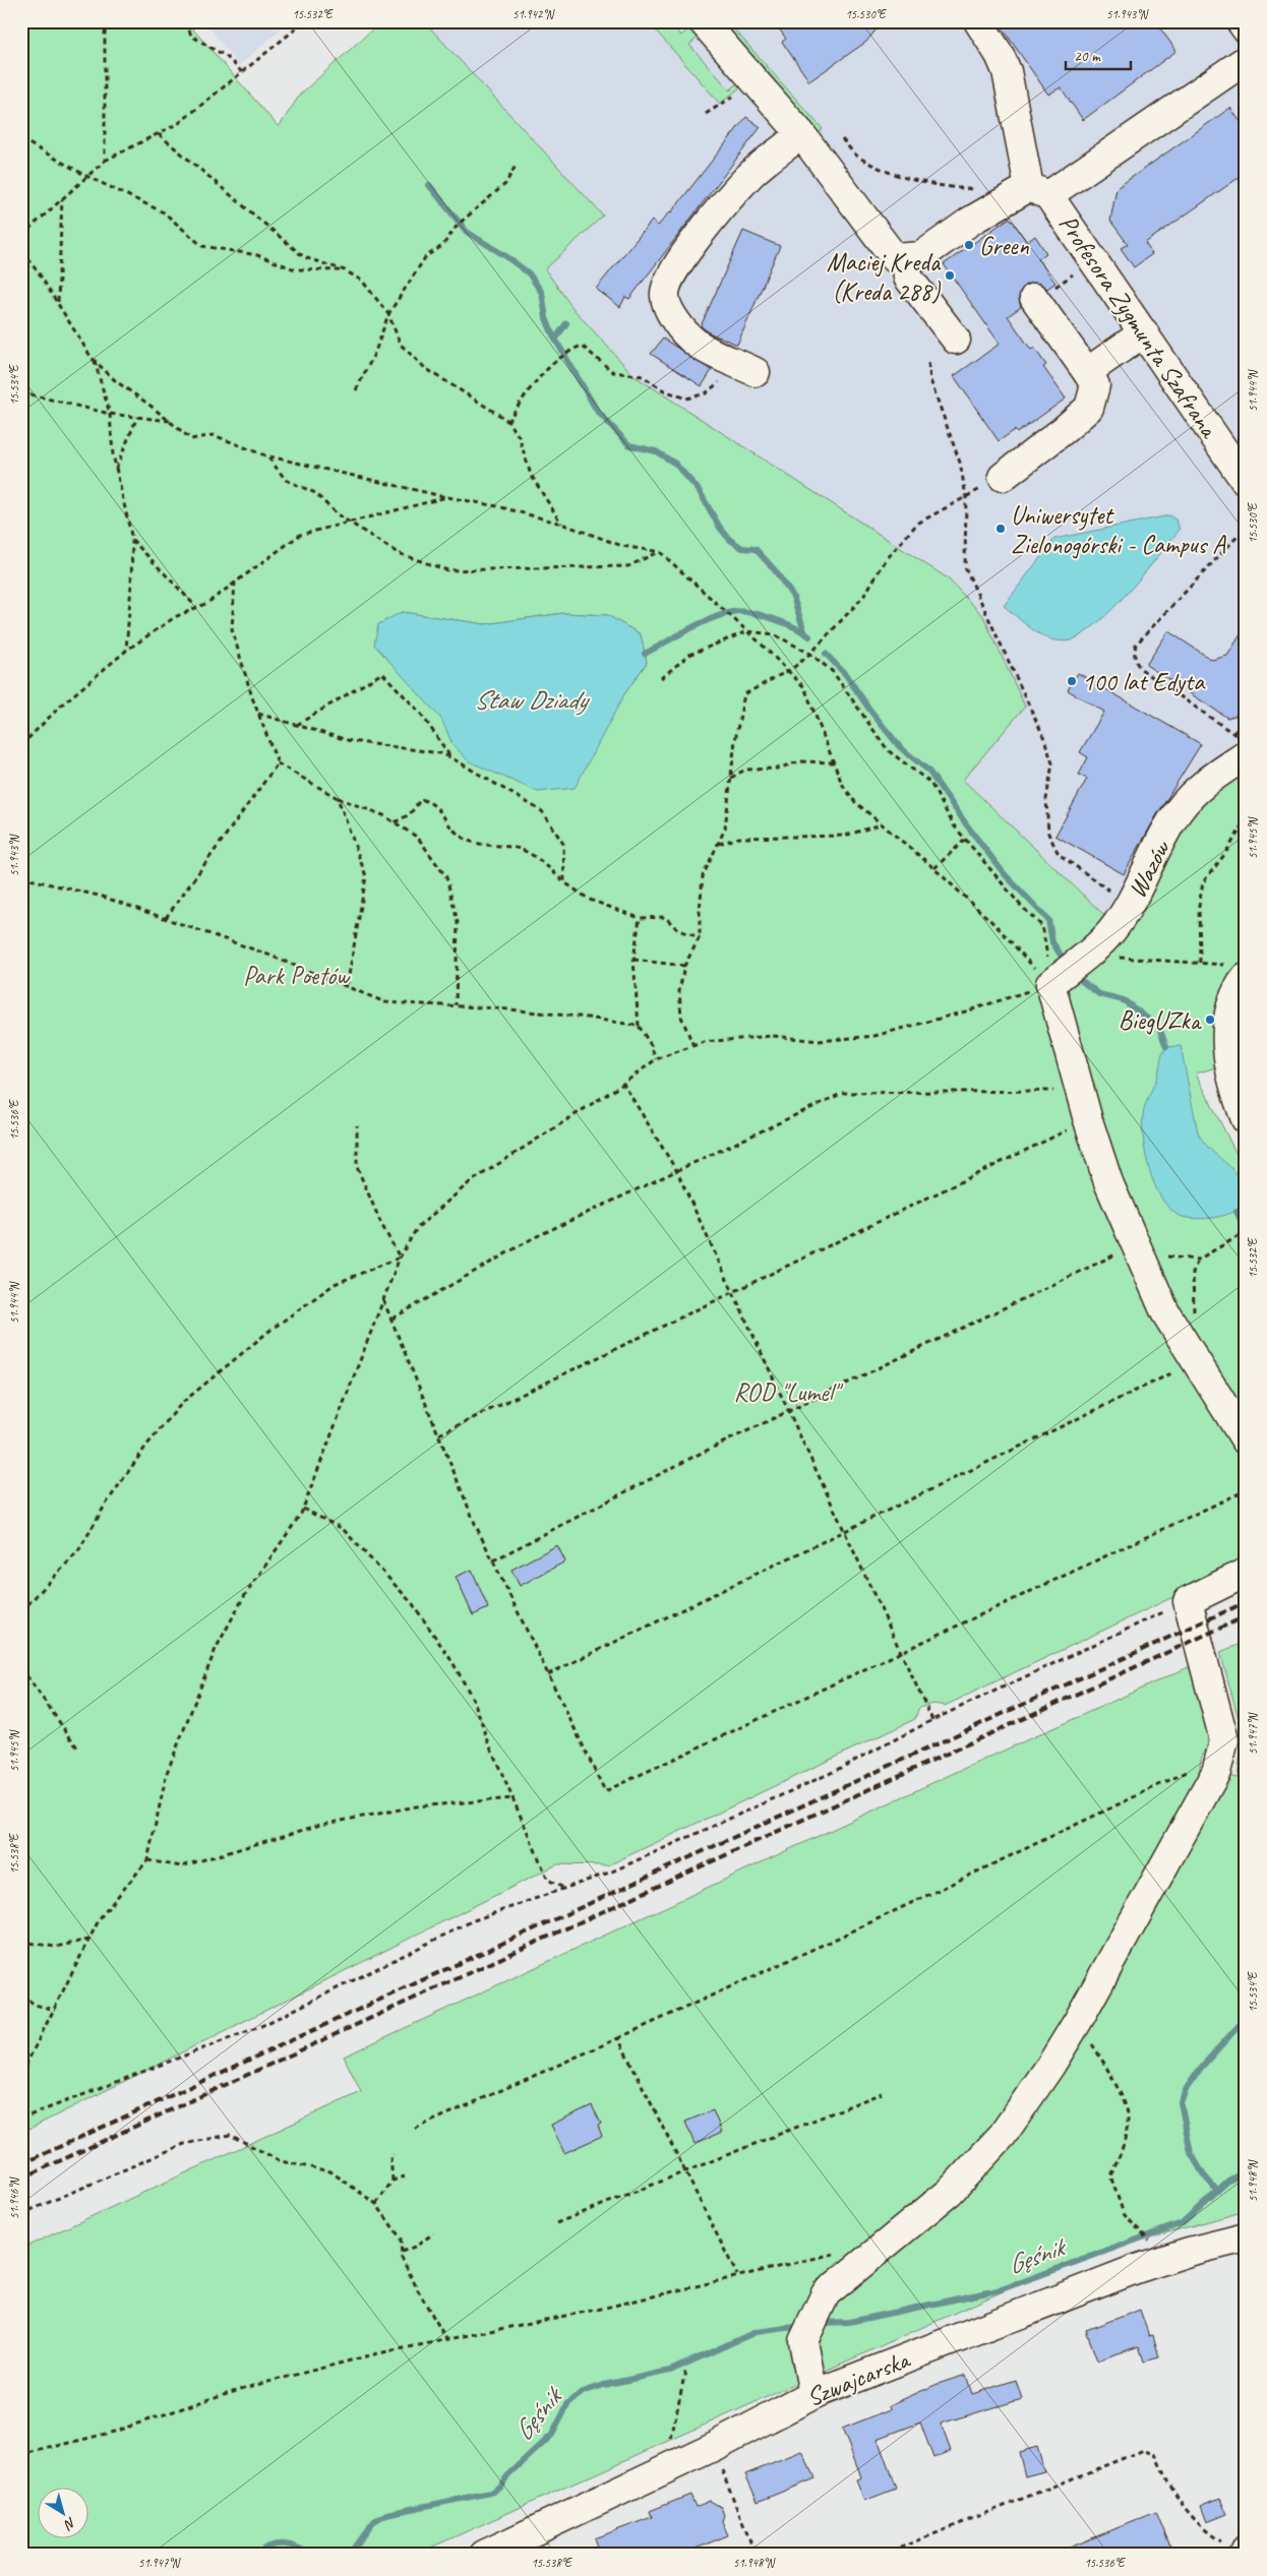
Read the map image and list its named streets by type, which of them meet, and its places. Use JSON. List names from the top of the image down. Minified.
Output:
{"streets":{"street":["Profesora Zygmunta Szafrana","Wazów","Szwajcarska"]},"water":["Staw Dziady","Gęśnik"],"parks":["Park Poetów","ROD \"Lumel\""],"places":["Green","Maciej Kreda (Kreda 288)","Uniwersytet Zielonogórski - Campus A","100 lat Edyta","BiegUZka"],"scale_bar":"20 m","north":"bottom right","coordinates":["15.532°E","51.942°N","15.530°E","51.943°N","15.534°E","51.944°N","51.945°N","15.536°E","51.947°N","15.538°E","51.948°N","51.946°N"]}
